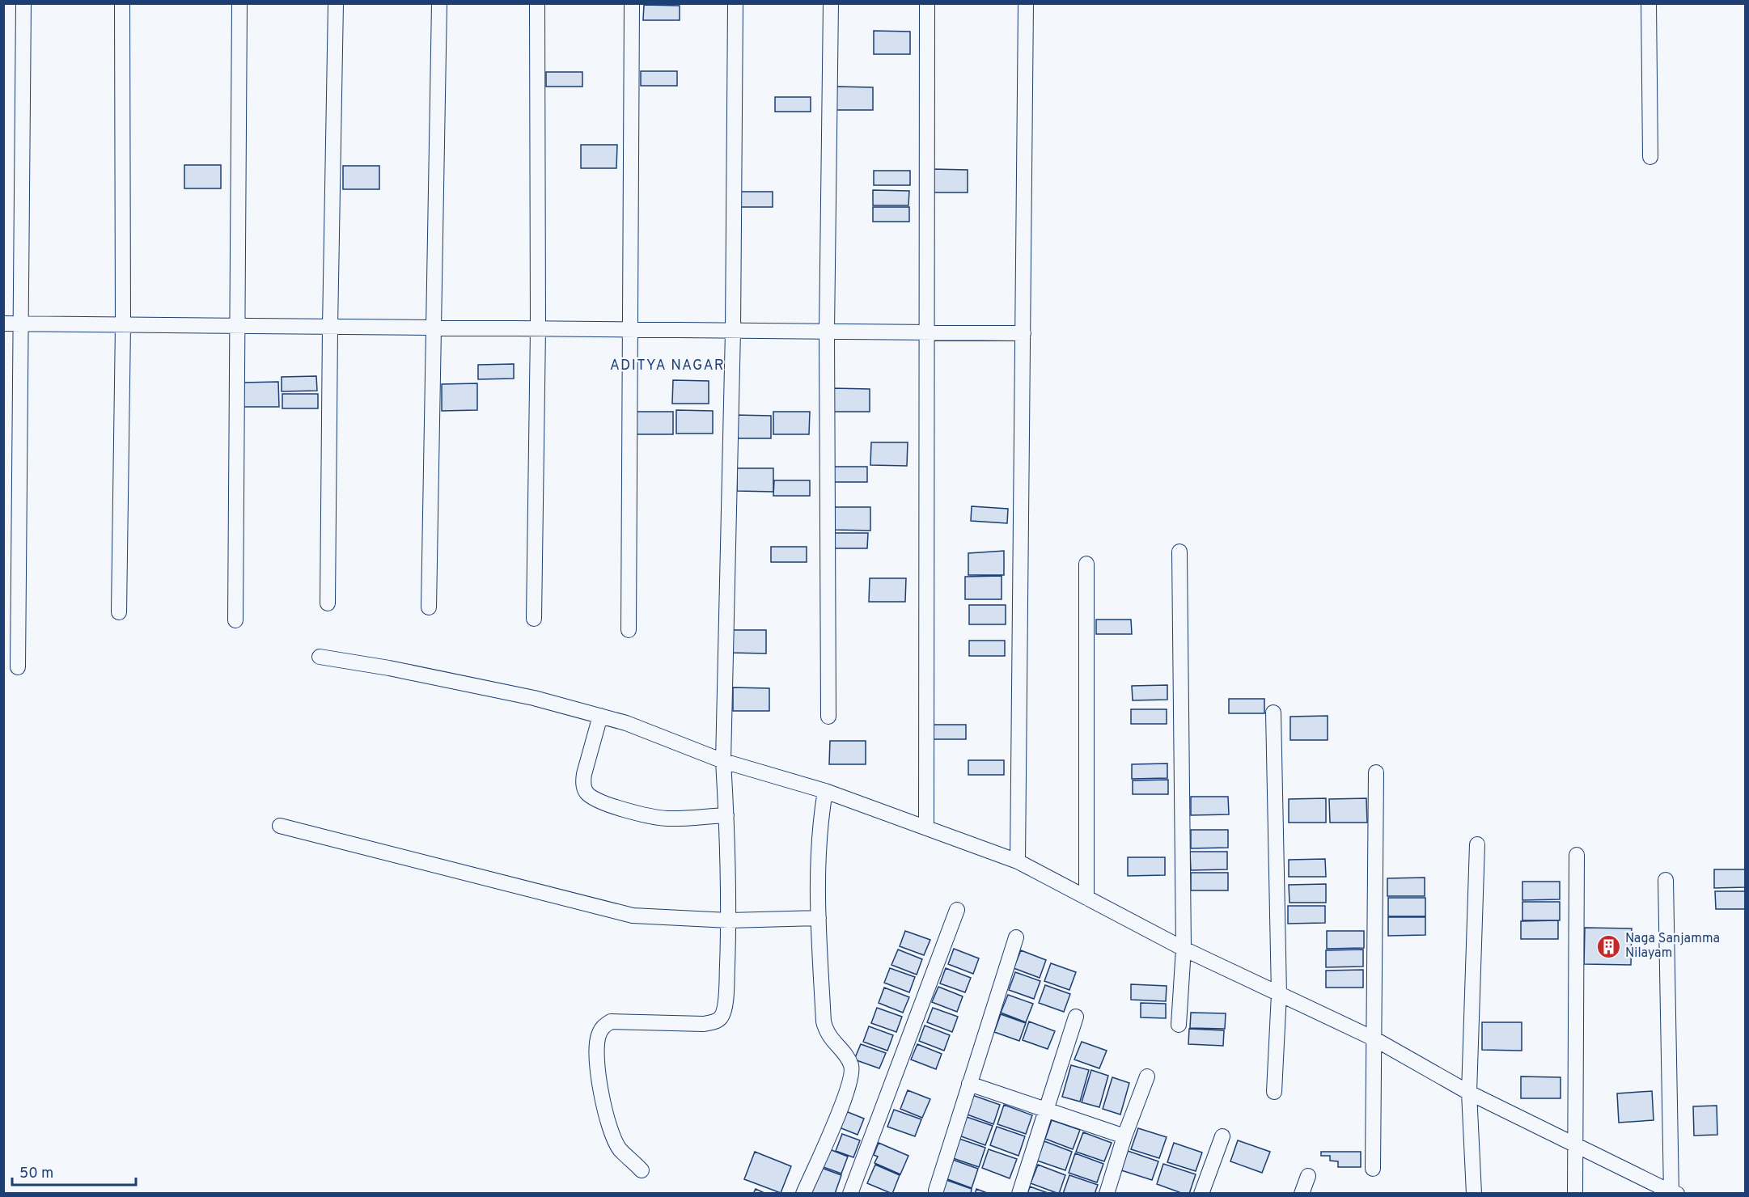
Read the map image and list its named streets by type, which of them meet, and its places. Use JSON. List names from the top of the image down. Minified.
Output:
{"districts":["ADITYA NAGAR"],"places":{"building":["Naga Sanjamma Nilayam"]},"scale_bar":"50 m"}
